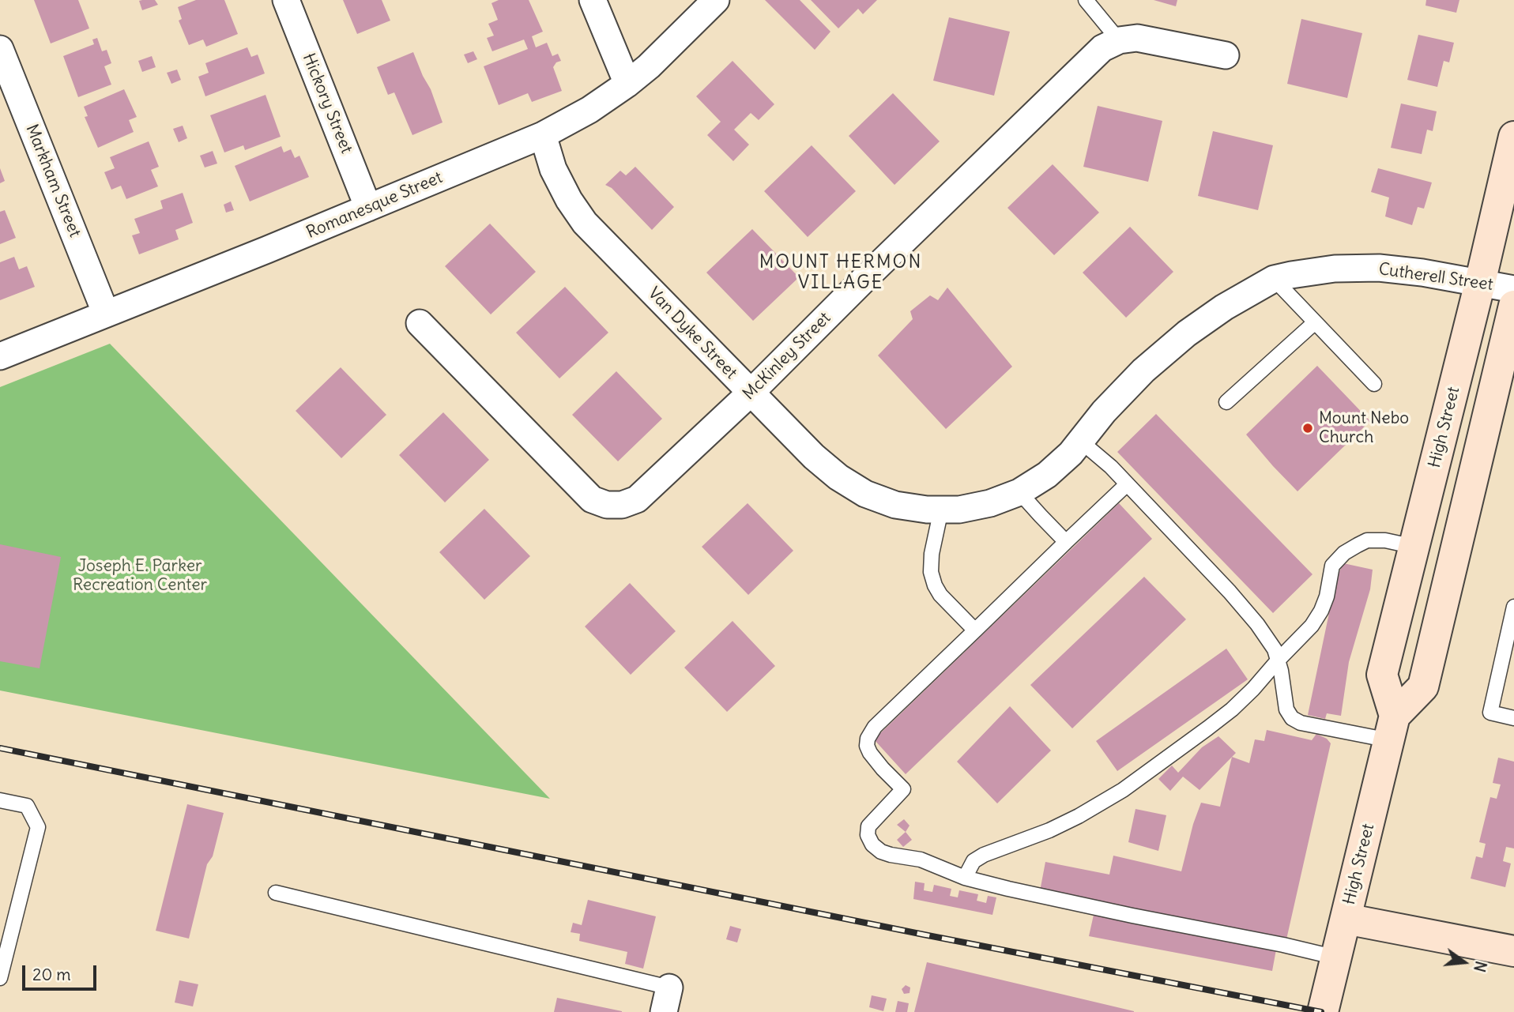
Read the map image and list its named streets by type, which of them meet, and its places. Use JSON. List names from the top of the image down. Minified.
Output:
{"streets":{"main road":["High Street"],"street":["Hickory Street","Markham Street","Romanesque Street","Cutherell Street","Van Dyke Street","McKinley Street"]},"crossings":[["Hickory Street","Romanesque Street"],["Markham Street","Romanesque Street"],["Romanesque Street","Van Dyke Street"],["Cutherell Street","Van Dyke Street"],["Cutherell Street","High Street"],["Van Dyke Street","McKinley Street"]],"districts":["MOUNT HERMON VILLAGE"],"parks":["Joseph E. Parker Recreation Center"],"places":["Mount Nebo Church"],"scale_bar":"20 m","north":"right"}
